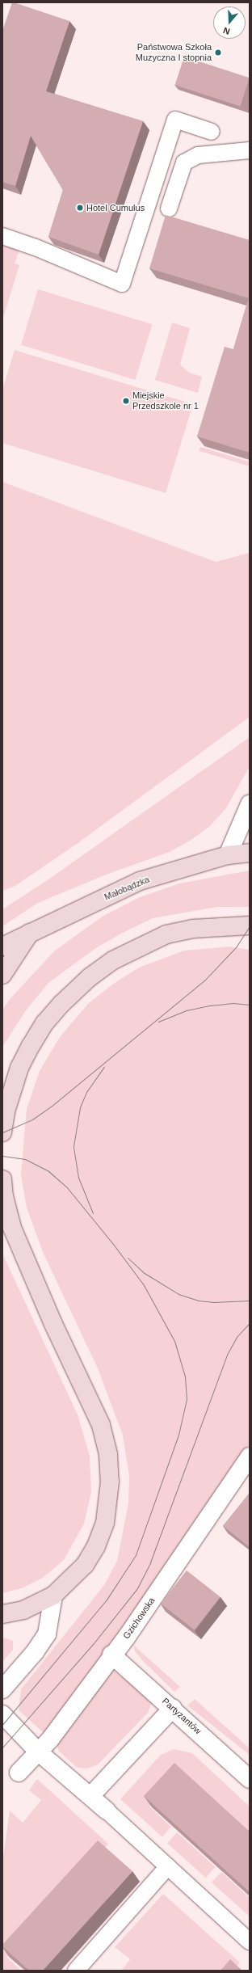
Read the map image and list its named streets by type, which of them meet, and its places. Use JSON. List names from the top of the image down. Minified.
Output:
{"streets":{"main road":["Małobądzka"],"street":["Gzichowska","Partyzantów"]},"crossings":[["Gzichowska","Partyzantów"]],"places":["Państwowa Szkoła Muzyczna I stopnia","Hotel Cumulus","Miejskie Przedszkole nr 1"],"north":"bottom"}
